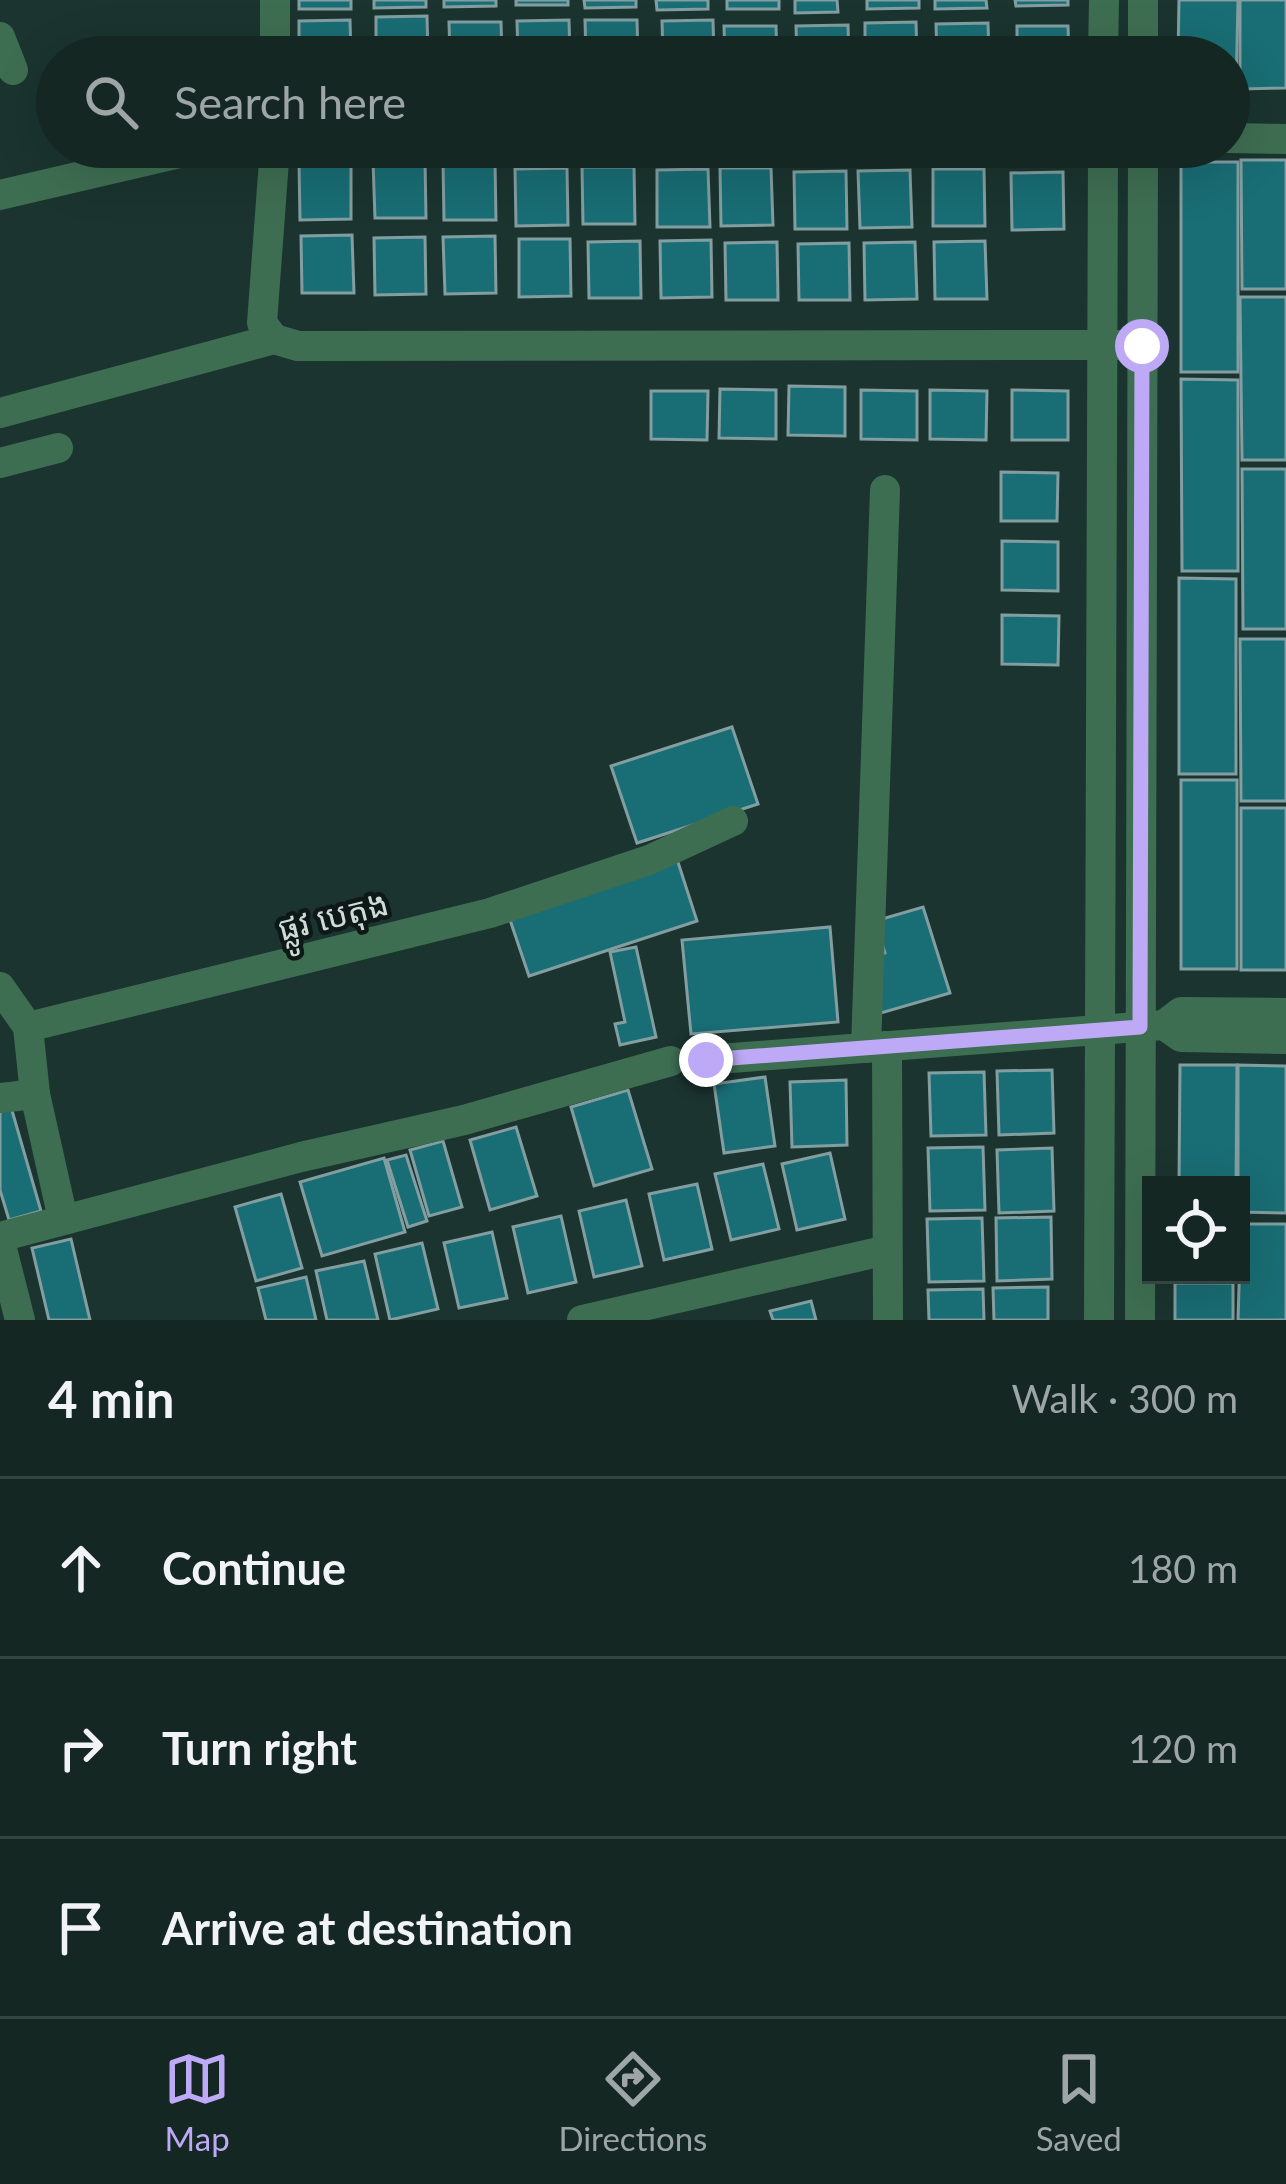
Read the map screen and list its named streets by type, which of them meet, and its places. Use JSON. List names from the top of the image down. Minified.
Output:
{"streets":{"street":["ផ្លូវ បេតុង"]},"page":{"search":"Search here","heading":["4 min","Walk · 300 m"],"list":[["Continue","180 m"],["Turn right","120 m"],"Arrive at destination"],"nav":["Map","Directions","Saved"]}}
